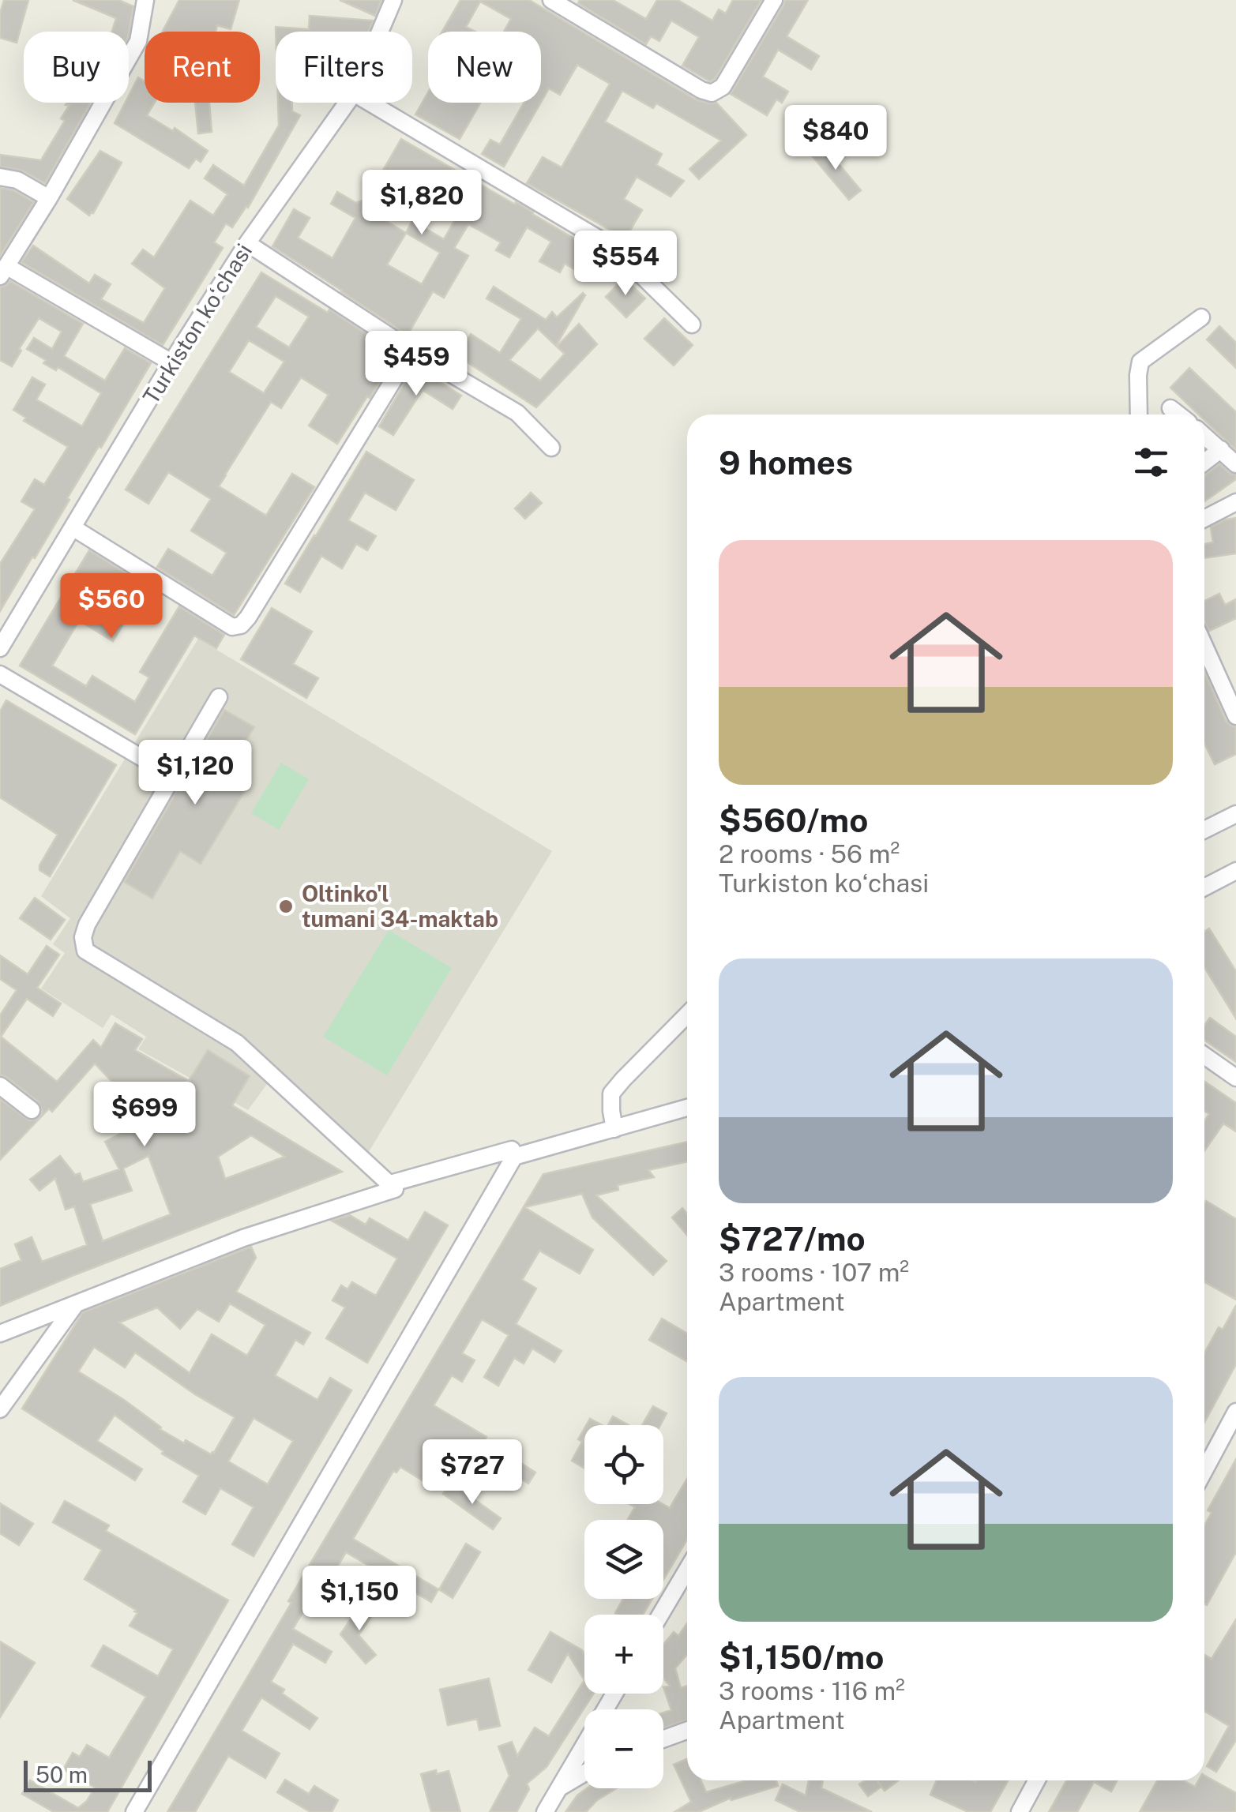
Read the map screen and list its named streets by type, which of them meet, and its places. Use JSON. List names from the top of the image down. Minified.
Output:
{"streets":{"street":["Turkiston koʻchasi"]},"places":["Oltinko'l tumani 34-maktab"],"scale_bar":"50 m","page":{"chip":["Buy","Rent","Filters","New"],"price":["$840","$1,820","$554","$459","$560","$1,120","$699","$727","$1,150"],"heading":"9 homes","list":[{"name":"$560/mo","note":"2 rooms · 56 m² · Turkiston koʻchasi"},{"name":"$727/mo","note":"3 rooms · 107 m² · Apartment"},{"name":"$1,150/mo","note":"3 rooms · 116 m² · Apartment"}],"map_buttons":["+","−"],"scale":"50 m"}}
